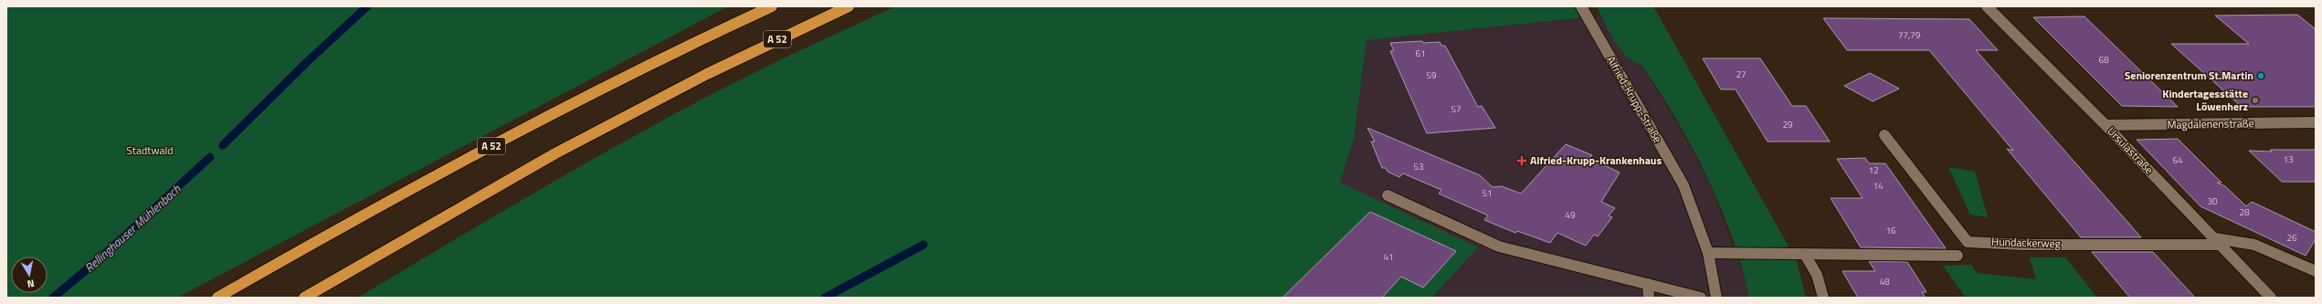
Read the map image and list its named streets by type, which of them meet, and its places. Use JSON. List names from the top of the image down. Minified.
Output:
{"streets":{"highway":["A 52"],"street":["Alfried-Krupp-Straße","Magdalenenstraße","Ursulastraße","Hundackerweg"]},"crossings":[["Magdalenenstraße","Ursulastraße"],["Ursulastraße","Hundackerweg"]],"water":["Rellinghauser Mühlenbach"],"parks":["Stadtwald"],"places":{"other":["Seniorenzentrum St.Martin","Kindertagesstätte Löwenherz"],"health":["Alfried-Krupp-Krankenhaus"]},"house_numbers":["77,79","61","68","27","59","57","29","13","64","53","12","14","51","30","28","49","16","26","41","48"],"north":"bottom"}
